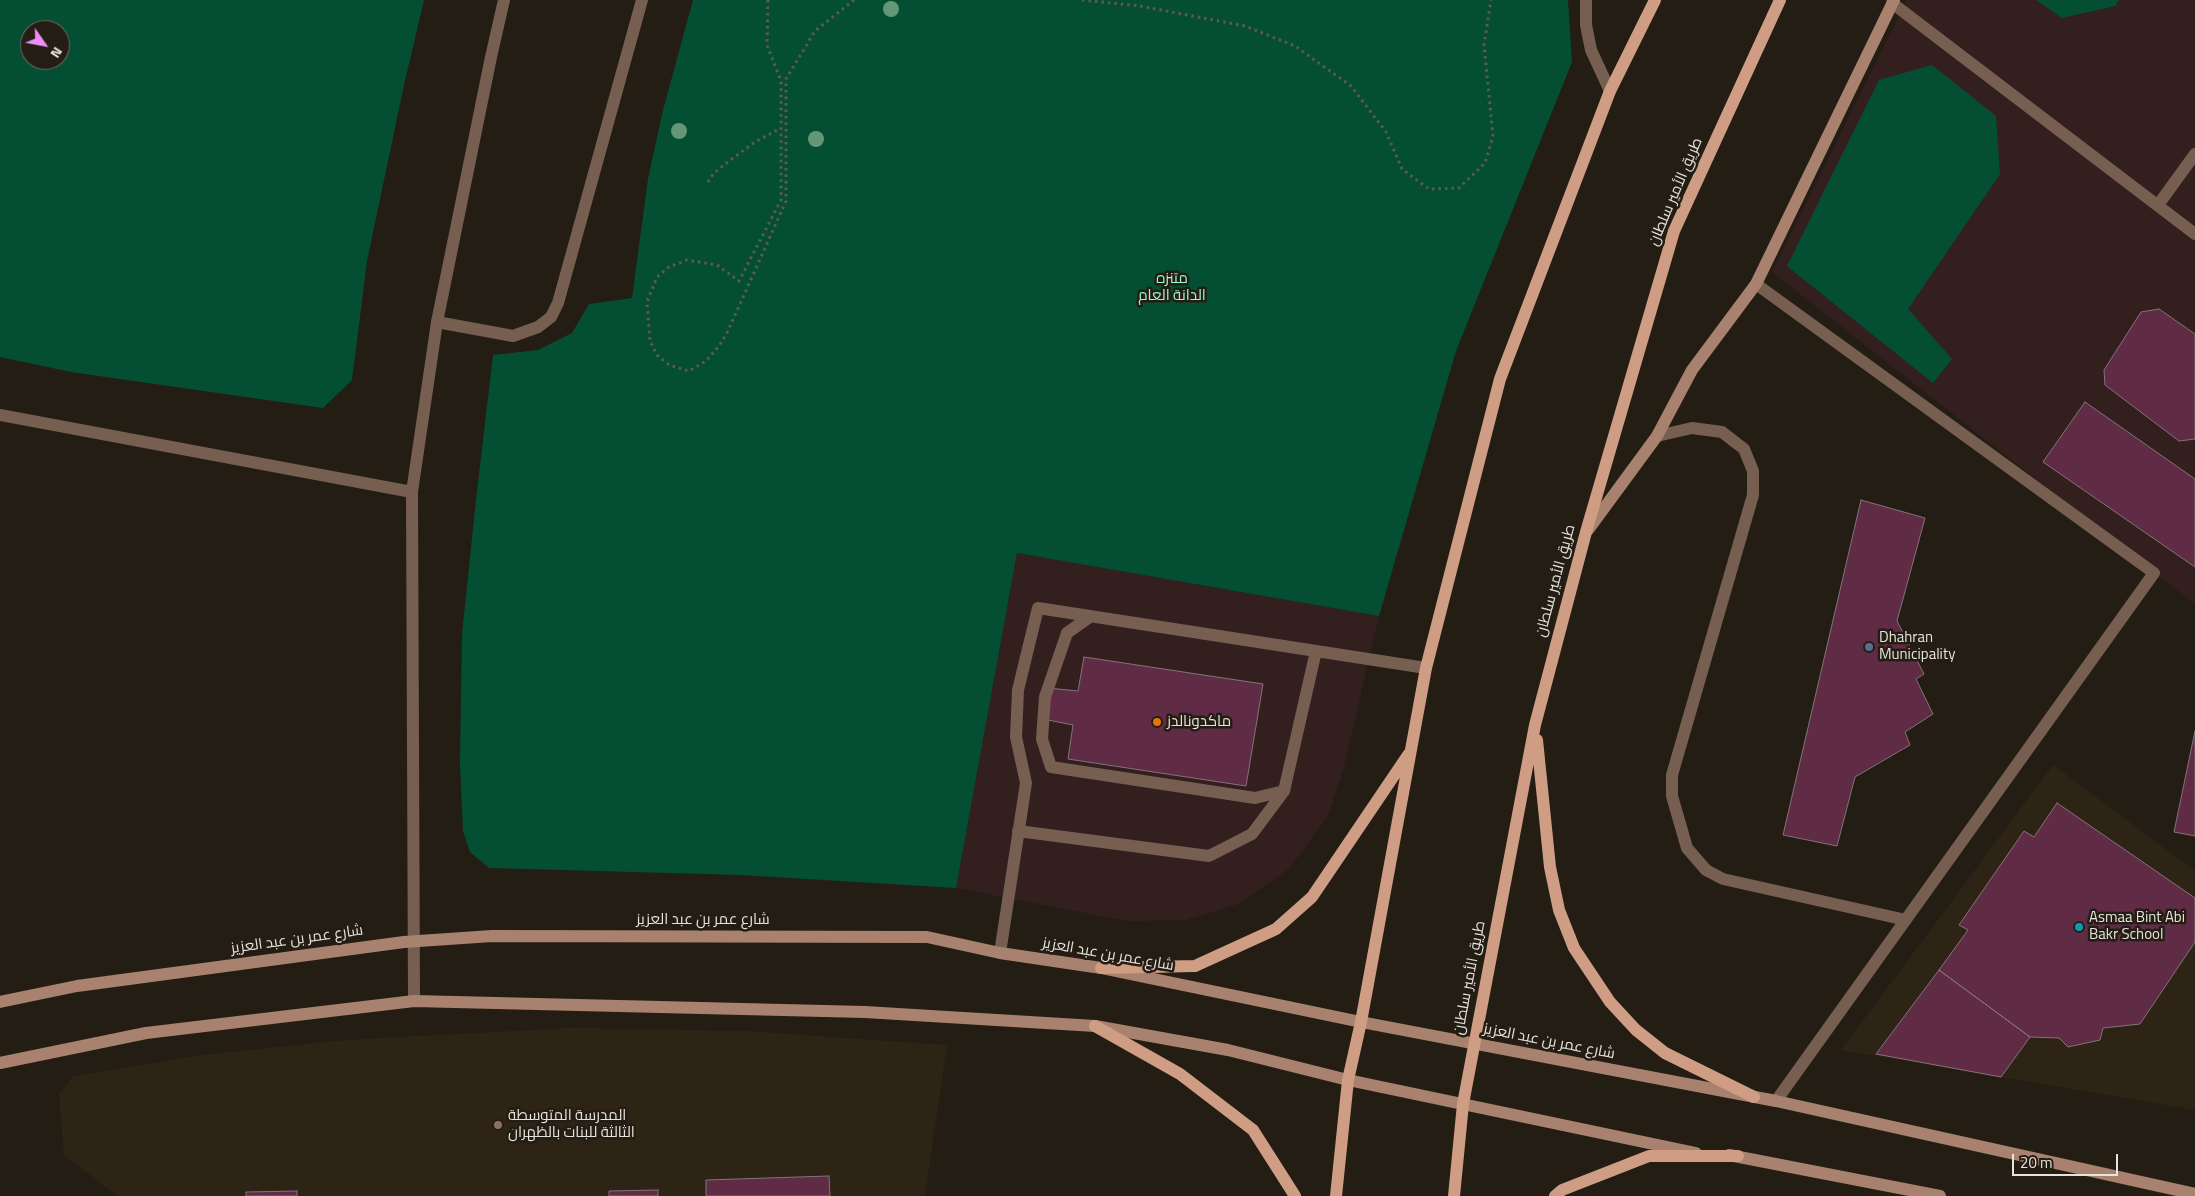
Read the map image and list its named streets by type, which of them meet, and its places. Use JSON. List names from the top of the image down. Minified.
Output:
{"streets":{"main road":["طريق الأمير سلطان"],"street":["شارع عمر بن عبد العزيز"]},"crossings":[["طريق الأمير سلطان","شارع عمر بن عبد العزيز"]],"parks":["متنزه الدانة العام"],"places":["Dhahran Municipality","ماكدونالدز","Asmaa Bint Abi Bakr School","المدرسة المتوسطة الثالثة للبنات بالظهران"],"scale_bar":"20 m","north":"bottom right"}
